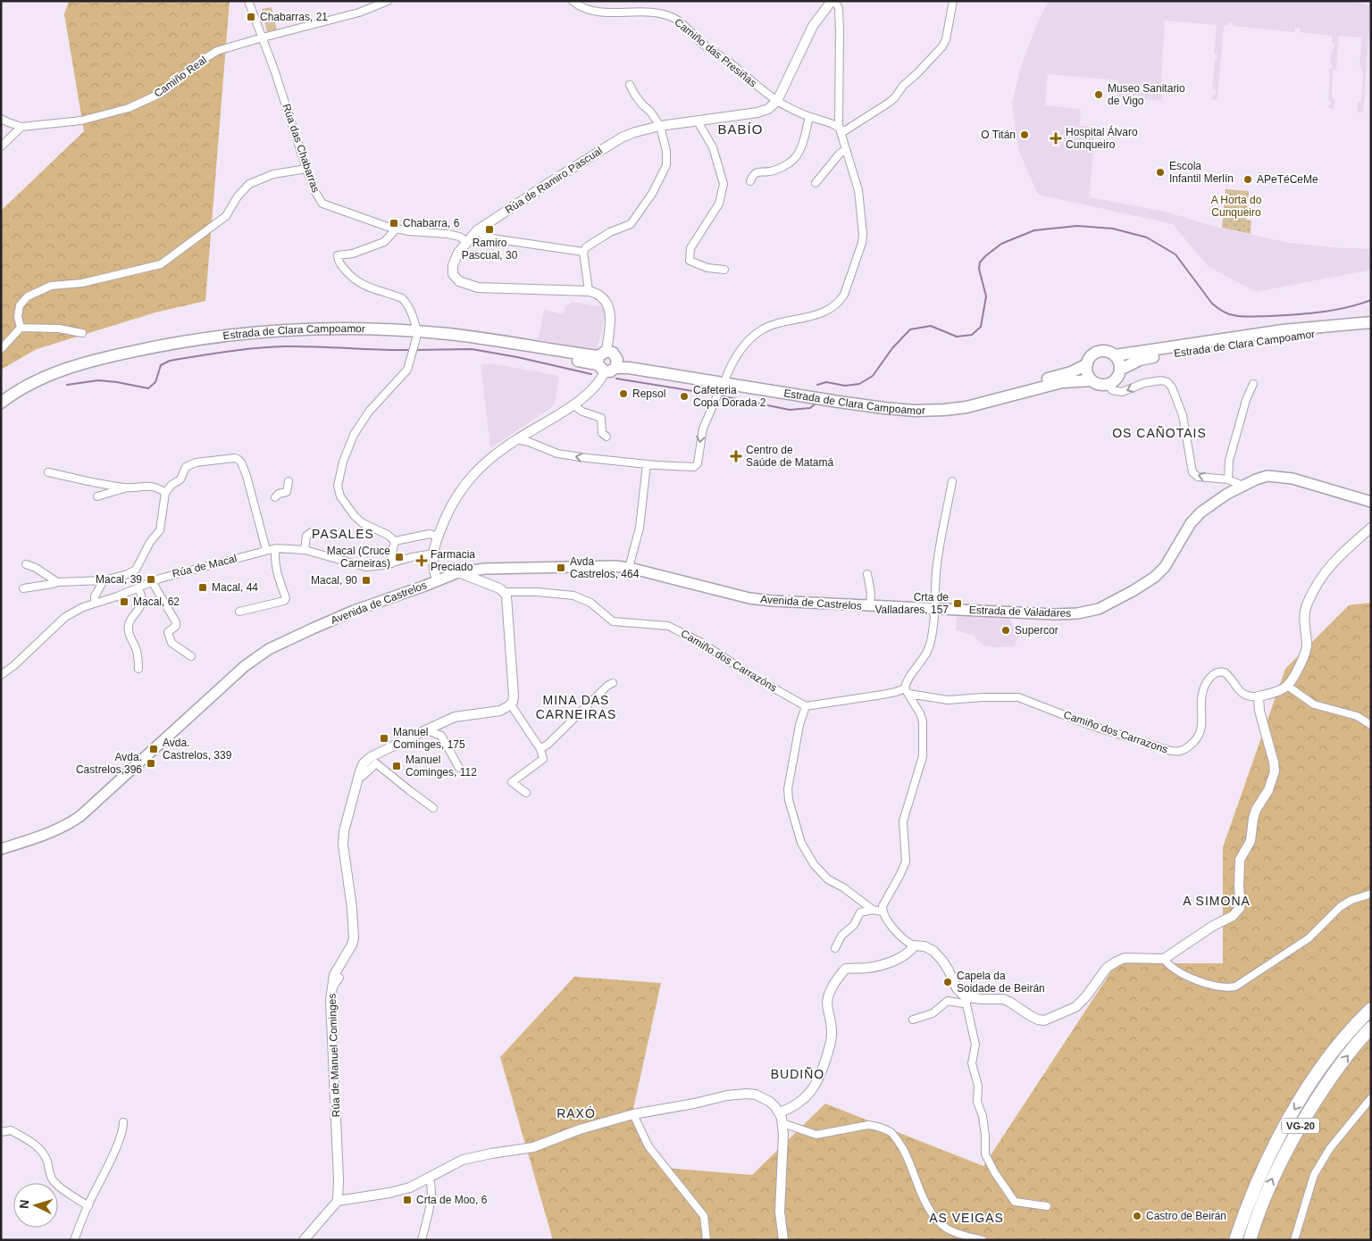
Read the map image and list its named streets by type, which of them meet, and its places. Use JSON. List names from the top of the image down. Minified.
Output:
{"streets":{"highway":["VG-20"],"main road":["Estrada de Clara Campoamor","Avenida de Castrelos","Estrada de Valadares"],"street":["Camiño das Presiñas","Camiño Real","Rúa das Chabarras","Rúa de Ramiro Pascual","Rúa de Macal","Camiño dos Carrazóns","Camiño dos Carrazons","Rúa de Manuel Cominges"]},"crossings":[["Camiño das Presiñas","Rúa de Ramiro Pascual"],["Camiño Real","Rúa das Chabarras"],["Rúa das Chabarras","Rúa de Ramiro Pascual"],["Avenida de Castrelos","Estrada de Valadares"]],"districts":["BABÍO","OS CAÑOTAIS","PASALES","MINA DAS CARNEIRAS","A SIMONA","BUDIÑO","RAXÓ","AS VEIGAS"],"parks":["A Horta do Cunqueiro"],"places":{"transit":["Chabarras, 21","Chabarra, 6","Ramiro Pascual, 30","Macal (Cruce Carneiras)","Avda Castrelos, 464","Macal, 39","Macal, 90","Macal, 44","Macal, 62","Crta de Valladares, 157","Manuel Cominges, 175","Avda. Castrelos, 339","Avda. Castrelos,396","Manuel Cominges, 112","Crta de Moo, 6"],"other":["Museo Sanitario de Vigo","O Titán","Escola Infantil Merlín","APeTéCeMe","Repsol","Cafeteria Copa Dorada 2","Supercor","Capela da Soidade de Beirán","Castro de Beirán"],"health":["Hospital Álvaro Cunqueiro","Centro de Saúde de Matamá","Farmacia Preciado"]},"north":"left"}
